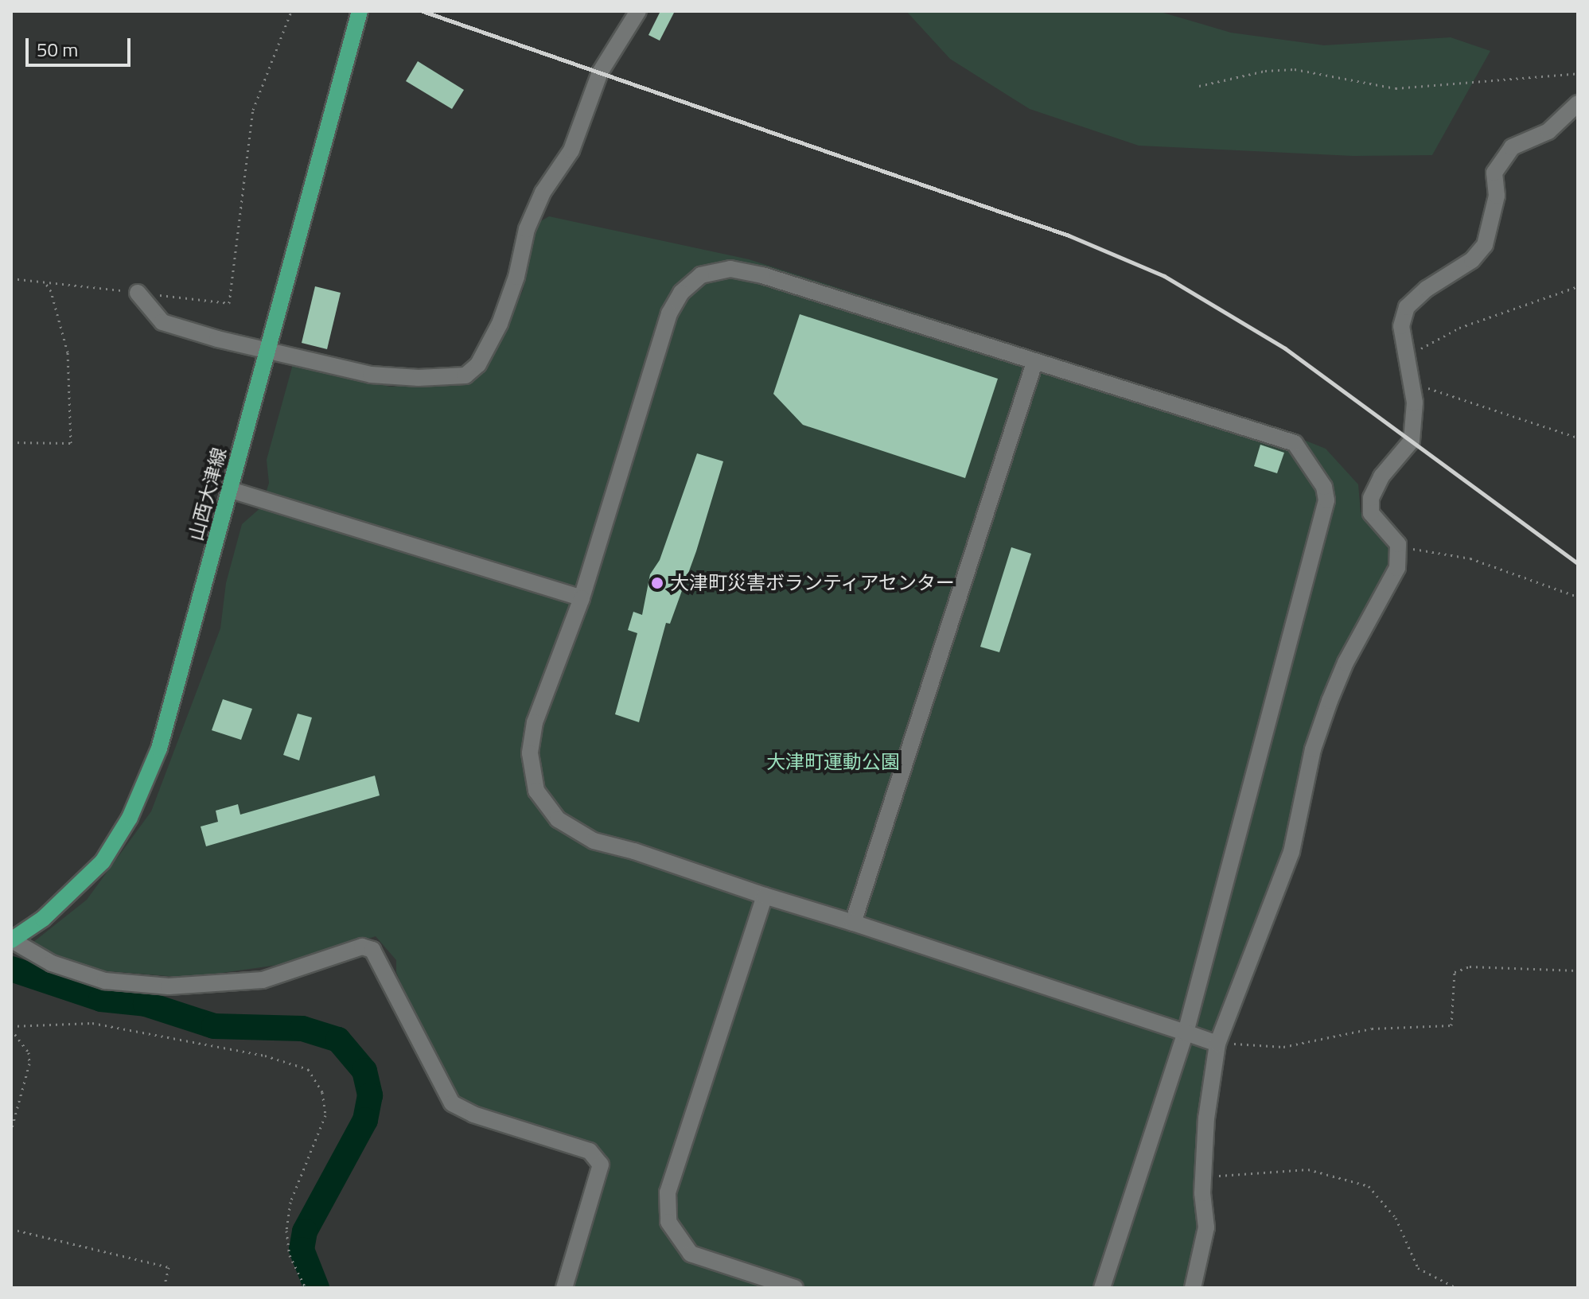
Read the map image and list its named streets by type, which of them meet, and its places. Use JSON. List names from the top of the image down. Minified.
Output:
{"streets":{"main road":["山西大津線"]},"parks":["大津町運動公園"],"places":["大津町災害ボランティアセンター"],"scale_bar":"50 m"}
